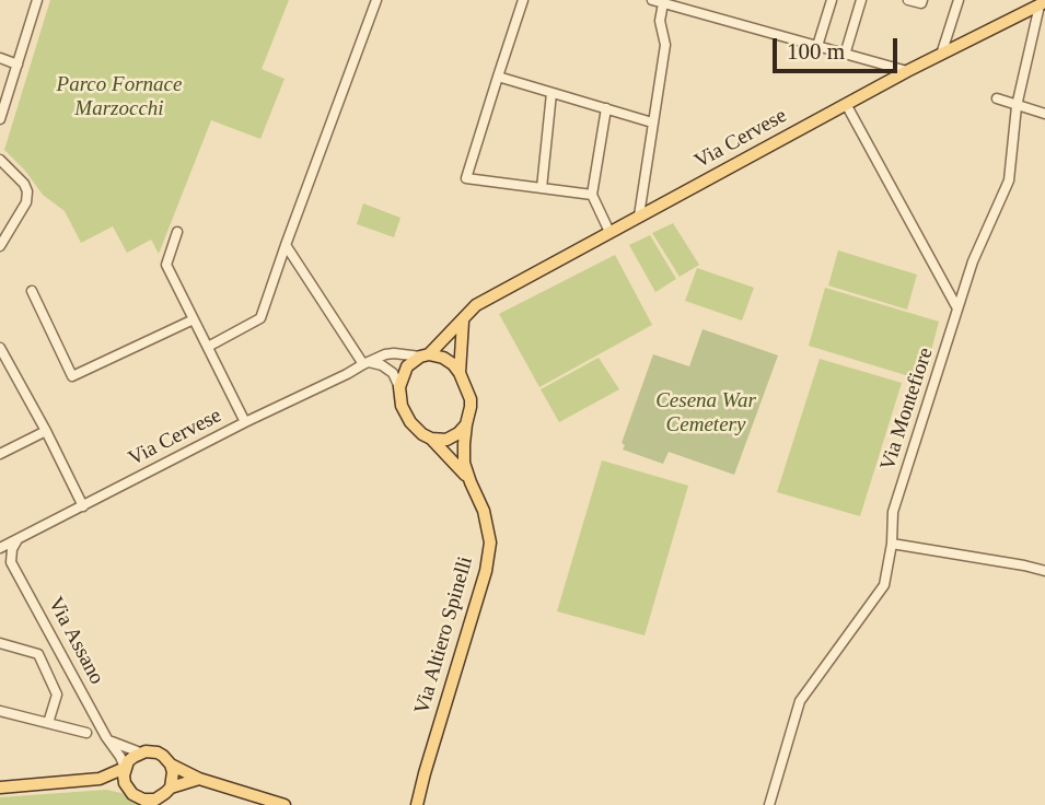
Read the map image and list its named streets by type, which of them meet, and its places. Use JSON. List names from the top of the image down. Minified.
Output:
{"streets":{"main road":["Via Cervese","Via Altiero Spinelli"],"street":["Via Montefiore","Via Assano"]},"crossings":[["Via Cervese","Via Montefiore"],["Via Cervese","Via Altiero Spinelli"],["Via Cervese","Via Assano"]],"parks":["Parco Fornace Marzocchi","Cesena War Cemetery"],"scale_bar":"100 m"}
